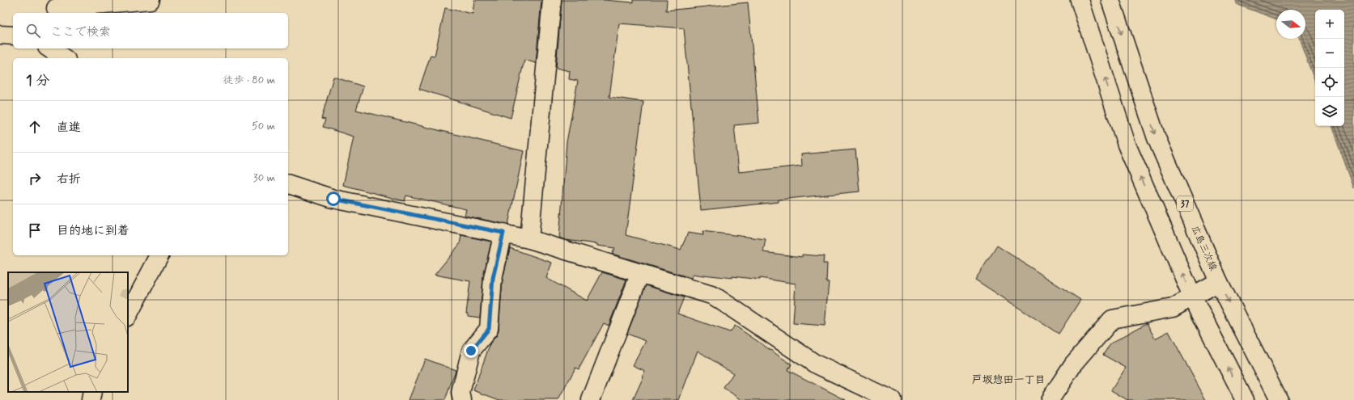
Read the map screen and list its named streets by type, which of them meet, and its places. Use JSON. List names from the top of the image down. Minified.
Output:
{"streets":{"street":["37","広島三次線"]},"districts":["戸坂惣田一丁目"],"north":"right","page":{"map_buttons":["+","−"],"search":"ここで検索","heading":["1 分","徒歩 · 80 m"],"list":[["直進","50 m"],["右折","30 m"],"目的地に到着"]}}
